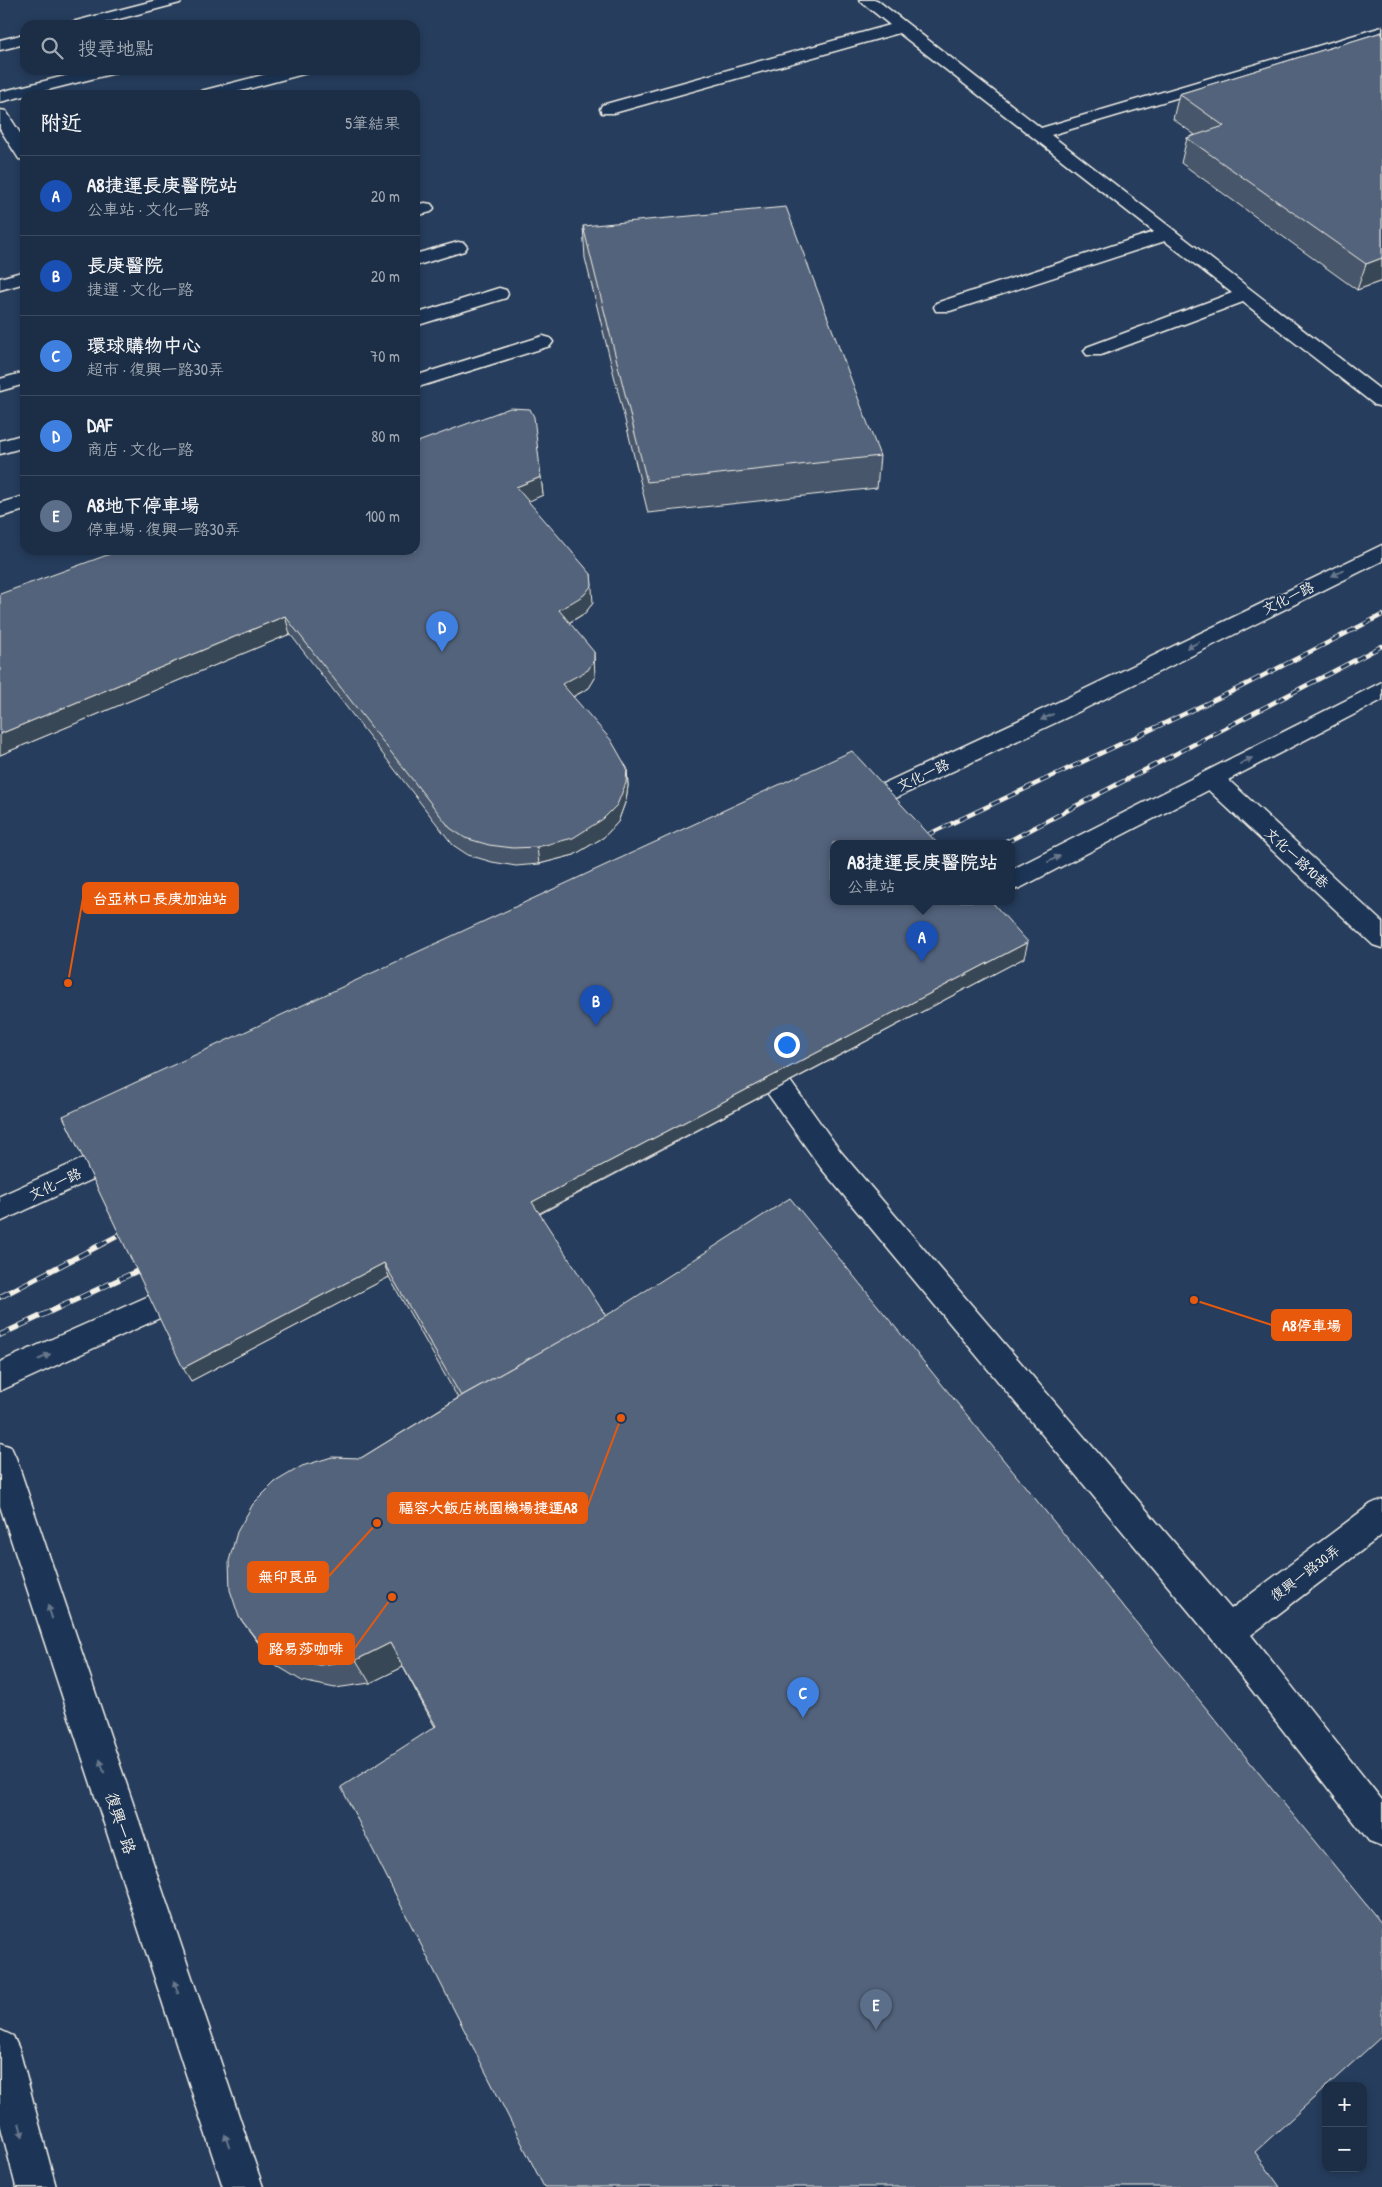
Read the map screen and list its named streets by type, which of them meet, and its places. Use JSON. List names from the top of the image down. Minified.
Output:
{"streets":{"street":["文化一路","文化一路10巷","復興一路30弄","復興一路"]},"one_way":["復興一路"],"places":["台亞林口長庚加油站","A8停車場","福容大飯店桃園機場捷運A8","無印良品","路易莎咖啡"],"page":{"search":"搜尋地點","heading":["附近","5筆結果"],"list":[{"mark":"A","name":"A8捷運長庚醫院站","note":"公車站 · 文化一路","value":"20 m"},{"mark":"B","name":"長庚醫院","note":"捷運 · 文化一路","value":"20 m"},{"mark":"C","name":"環球購物中心","note":"超市 · 復興一路30弄","value":"70 m"},{"mark":"D","name":"DAF","note":"商店 · 文化一路","value":"80 m"},{"mark":"E","name":"A8地下停車場","note":"停車場 · 復興一路30弄","value":"100 m"}],"pins":["D","A","B","C","E"],"popup":["A8捷運長庚醫院站","公車站"],"map_buttons":["+","−"]}}
